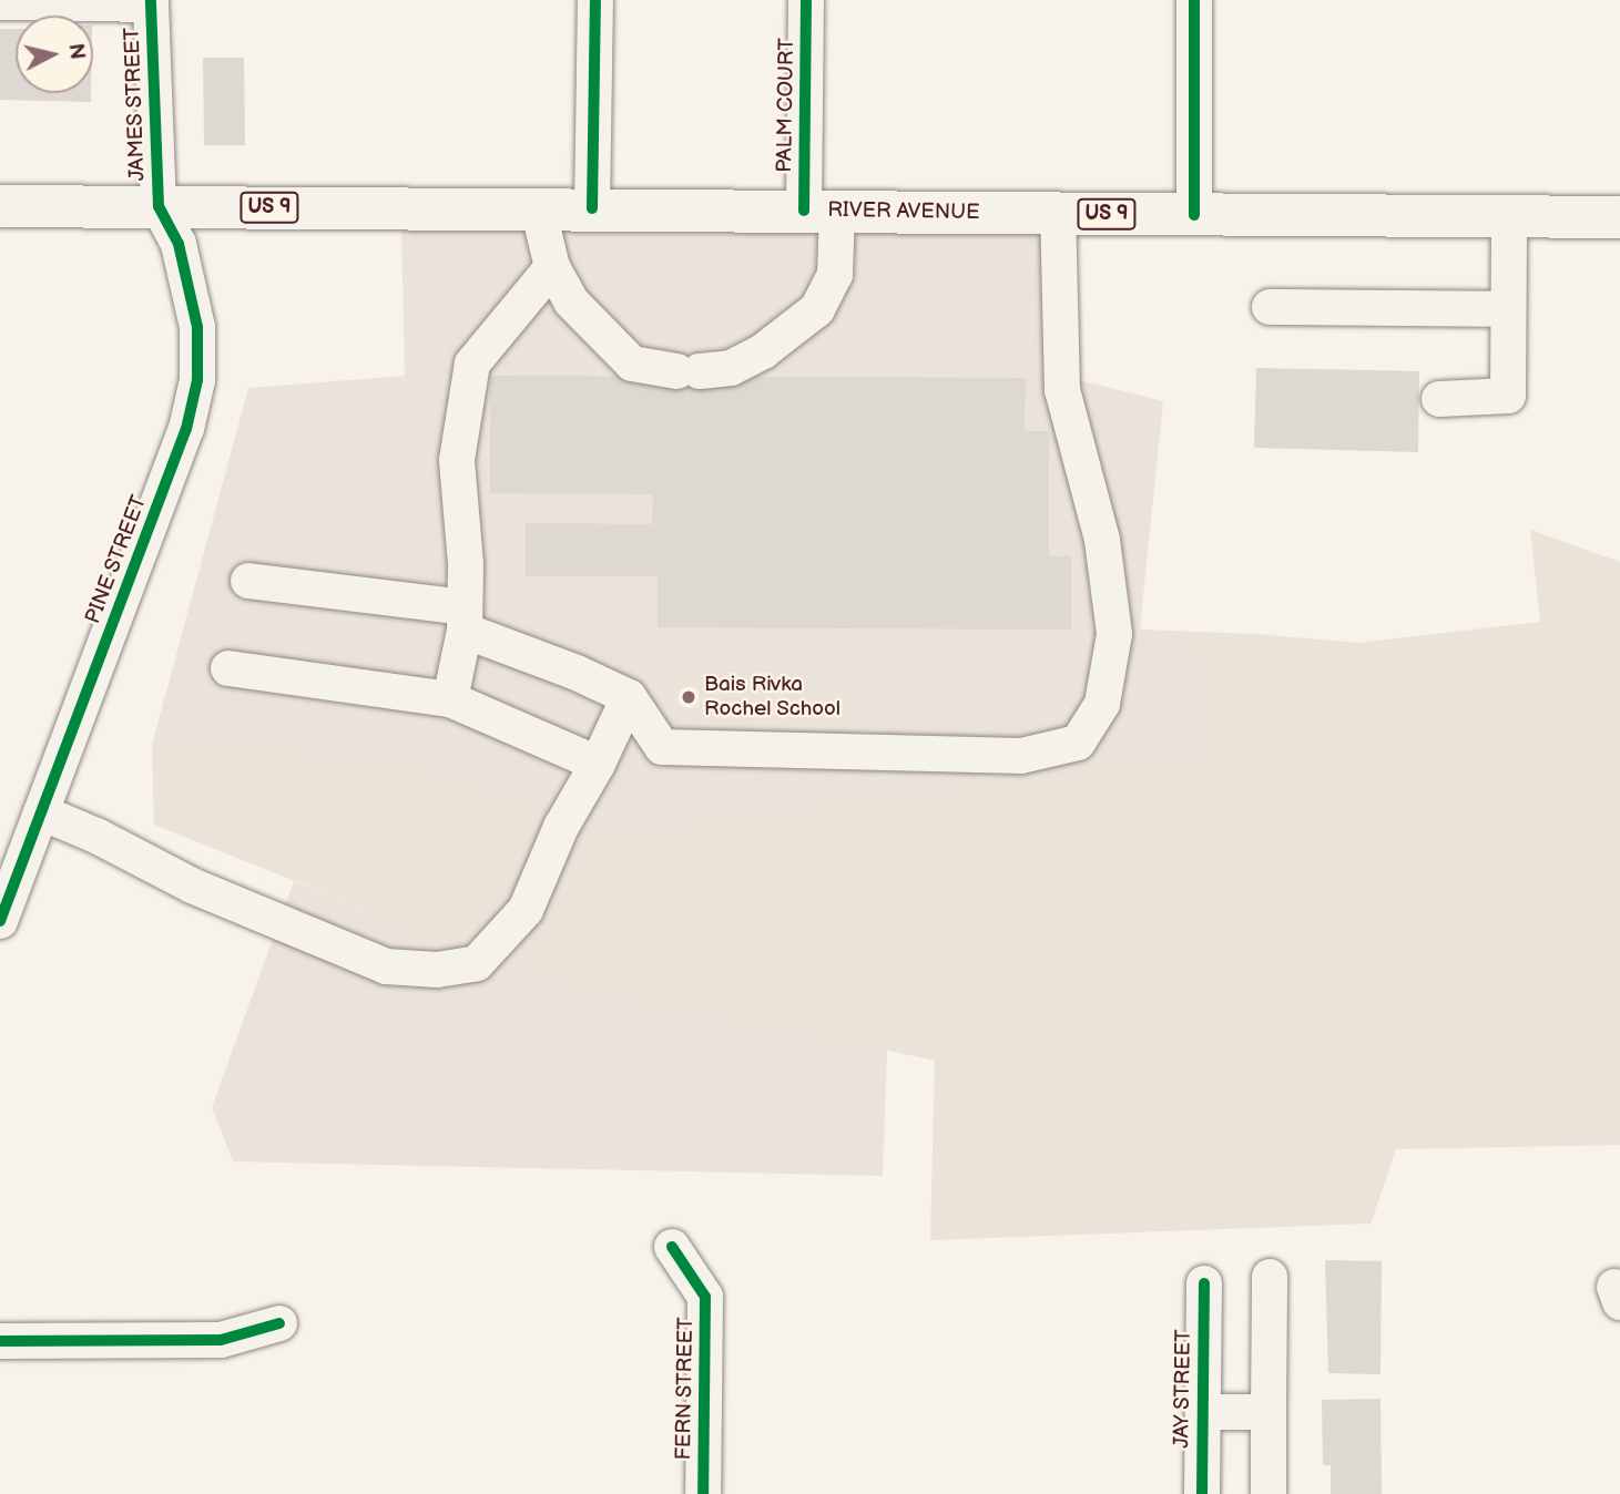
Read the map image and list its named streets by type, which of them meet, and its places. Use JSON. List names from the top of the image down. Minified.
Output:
{"streets":{"highway":["US 9","RIVER AVENUE"],"street":["JAMES STREET","PALM COURT","PINE STREET","FERN STREET","JAY STREET"]},"crossings":[["JAMES STREET","RIVER AVENUE"],["JAMES STREET","PINE STREET"],["PALM COURT","RIVER AVENUE"],["RIVER AVENUE","PINE STREET"]],"places":["Bais Rivka Rochel School"],"north":"right"}
